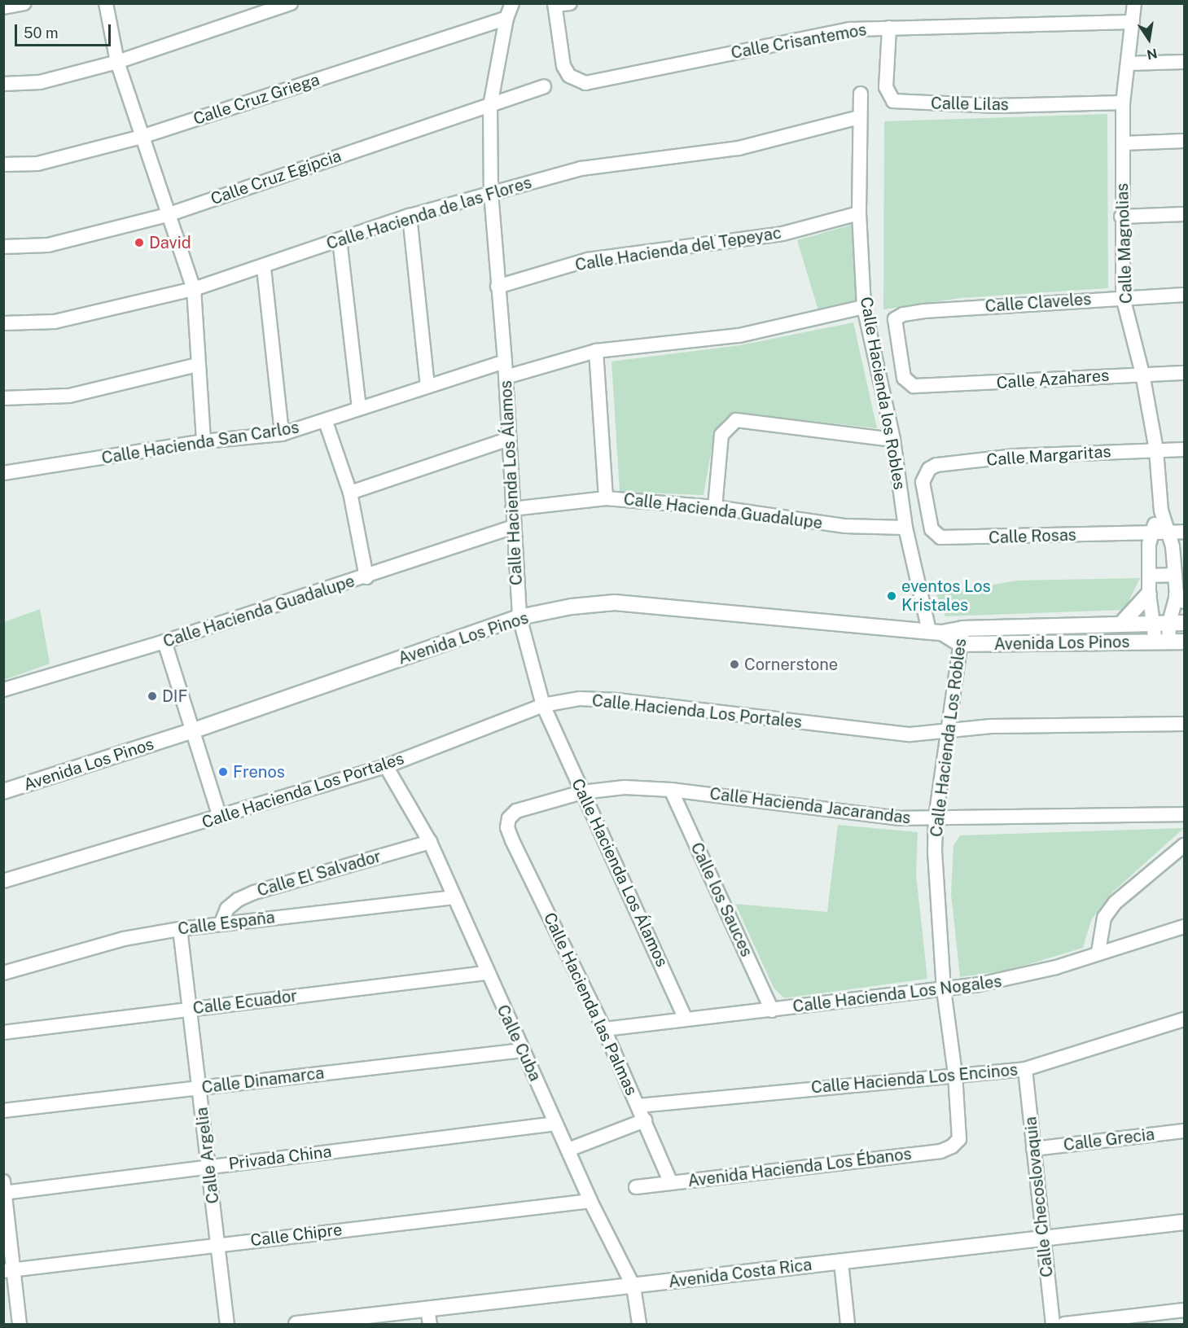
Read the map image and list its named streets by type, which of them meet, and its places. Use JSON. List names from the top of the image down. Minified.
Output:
{"streets":{"street":["Calle Crisantemos","Calle Cruz Griega","Calle Lilas","Calle Cruz Egipcia","Calle Hacienda de las Flores","Calle Magnolias","Calle Hacienda del Tepeyac","Calle Claveles","Calle Azahares","Calle Hacienda los Robles","Calle Hacienda San Carlos","Calle Margaritas","Calle Hacienda Los Álamos","Calle Hacienda Guadalupe","Calle Rosas","Avenida Los Pinos","Calle Hacienda Los Portales","Calle Hacienda Los Robles","Calle Hacienda Jacarandas","Calle El Salvador","Calle los Sauces","Calle España","Calle Hacienda Los Nogales","Calle Ecuador","Calle Hacienda las Palmas","Calle Cuba","Calle Hacienda Los Encinos","Calle Dinamarca","Calle Grecia","Calle Argelia","Privada China","Avenida Hacienda Los Ébanos","Calle Checoslovaquia","Calle Chipre","Avenida Costa Rica"]},"crossings":[["Calle Crisantemos","Calle Lilas"],["Calle Crisantemos","Calle Magnolias"],["Calle Cruz Griega","Calle Hacienda Los Álamos"],["Calle Lilas","Calle Magnolias"],["Calle Cruz Egipcia","Calle Hacienda Los Álamos"],["Calle Hacienda de las Flores","Calle Hacienda los Robles"],["Calle Hacienda de las Flores","Calle Hacienda Los Álamos"],["Calle Magnolias","Calle Claveles"],["Calle Magnolias","Calle Azahares"],["Calle Magnolias","Calle Margaritas"],["Calle Magnolias","Calle Rosas"],["Calle Magnolias","Avenida Los Pinos"],["Calle Hacienda del Tepeyac","Calle Hacienda los Robles"],["Calle Hacienda del Tepeyac","Calle Hacienda Los Álamos"],["Calle Claveles","Calle Azahares"],["Calle Hacienda los Robles","Calle Hacienda Guadalupe"],["Calle Hacienda los Robles","Avenida Los Pinos"],["Calle Hacienda San Carlos","Calle Hacienda Los Álamos"],["Calle Margaritas","Calle Rosas"],["Calle Hacienda Los Álamos","Calle Hacienda Guadalupe"],["Calle Hacienda Los Álamos","Avenida Los Pinos"],["Calle Hacienda Los Álamos","Calle Hacienda Los Portales"],["Calle Hacienda Los Álamos","Calle Hacienda Jacarandas"],["Calle Hacienda Los Álamos","Calle Hacienda Los Nogales"],["Avenida Los Pinos","Calle Hacienda Los Robles"],["Calle Hacienda Los Portales","Calle Hacienda Los Robles"],["Calle Hacienda Los Portales","Calle Cuba"],["Calle Hacienda Los Robles","Calle Hacienda Jacarandas"],["Calle Hacienda Los Robles","Calle Hacienda Los Nogales"],["Calle Hacienda Los Robles","Calle Hacienda Los Encinos"],["Calle Hacienda Los Robles","Avenida Hacienda Los Ébanos"],["Calle Hacienda Jacarandas","Calle los Sauces"],["Calle Hacienda Jacarandas","Calle Hacienda las Palmas"],["Calle El Salvador","Calle España"],["Calle El Salvador","Calle Cuba"],["Calle los Sauces","Calle Hacienda Los Nogales"],["Calle España","Calle Cuba"],["Calle España","Calle Argelia"],["Calle Hacienda Los Nogales","Calle Hacienda las Palmas"],["Calle Ecuador","Calle Cuba"],["Calle Ecuador","Calle Argelia"],["Calle Hacienda las Palmas","Calle Hacienda Los Encinos"],["Calle Hacienda las Palmas","Avenida Hacienda Los Ébanos"],["Calle Cuba","Calle Dinamarca"],["Calle Cuba","Privada China"],["Calle Cuba","Calle Chipre"],["Calle Cuba","Avenida Costa Rica"],["Calle Hacienda Los Encinos","Calle Checoslovaquia"],["Calle Dinamarca","Calle Argelia"],["Calle Grecia","Calle Checoslovaquia"],["Calle Argelia","Privada China"],["Calle Argelia","Calle Chipre"],["Calle Checoslovaquia","Avenida Costa Rica"]],"places":["David","eventos Los Kristales","Cornerstone","DIF","Frenos"],"scale_bar":"50 m","north":"bottom"}
